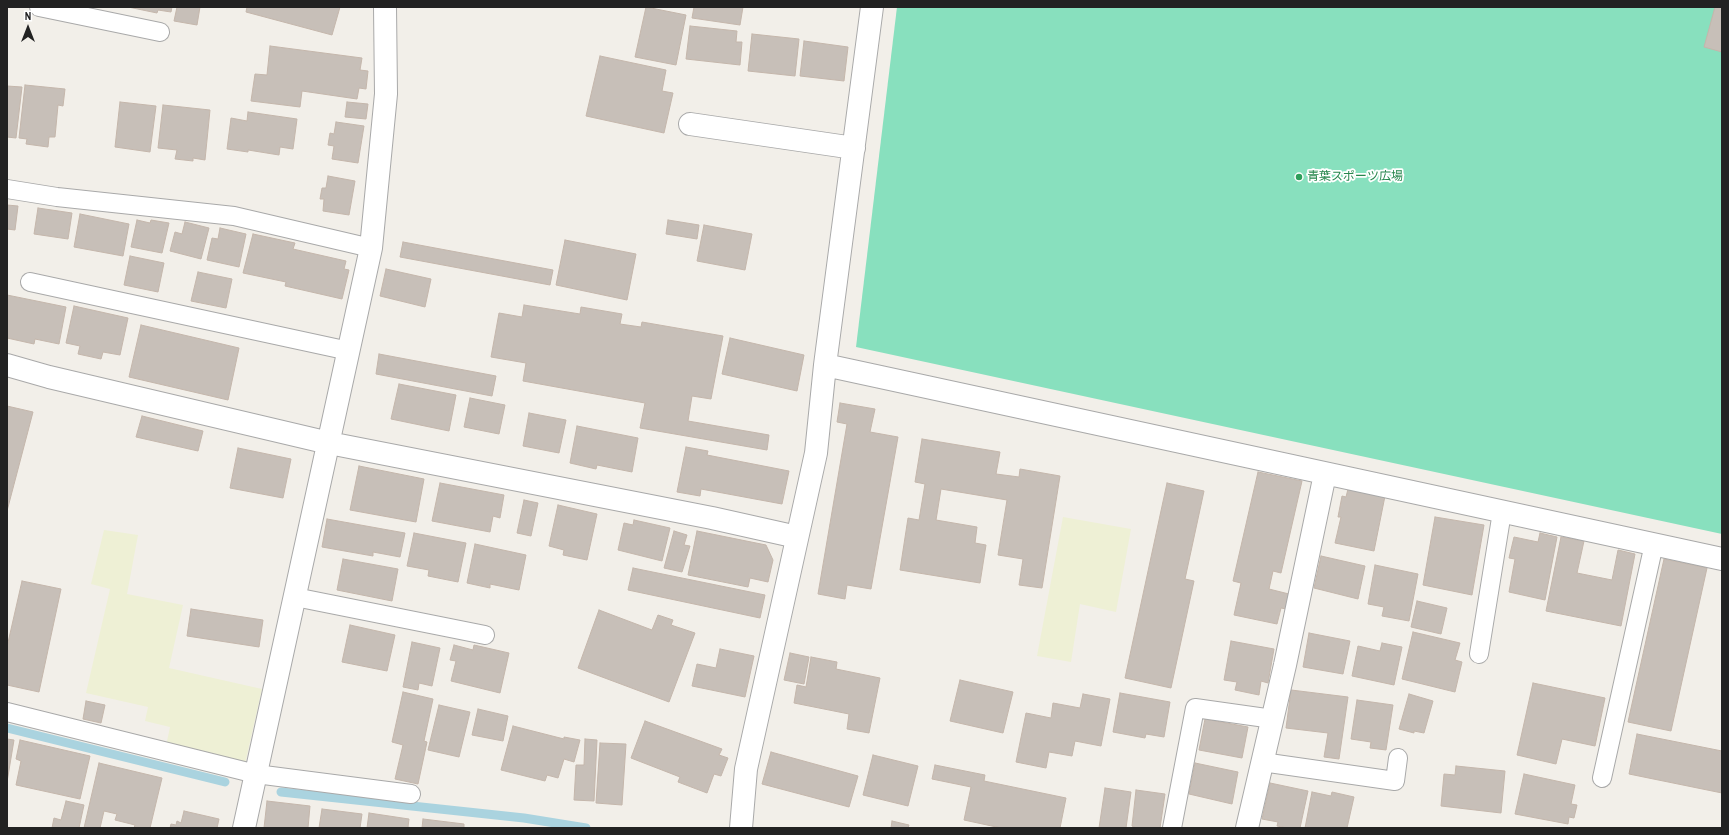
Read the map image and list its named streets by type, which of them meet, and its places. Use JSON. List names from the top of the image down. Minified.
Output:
{"places":["青葉スポーツ広場"],"north":"top"}
